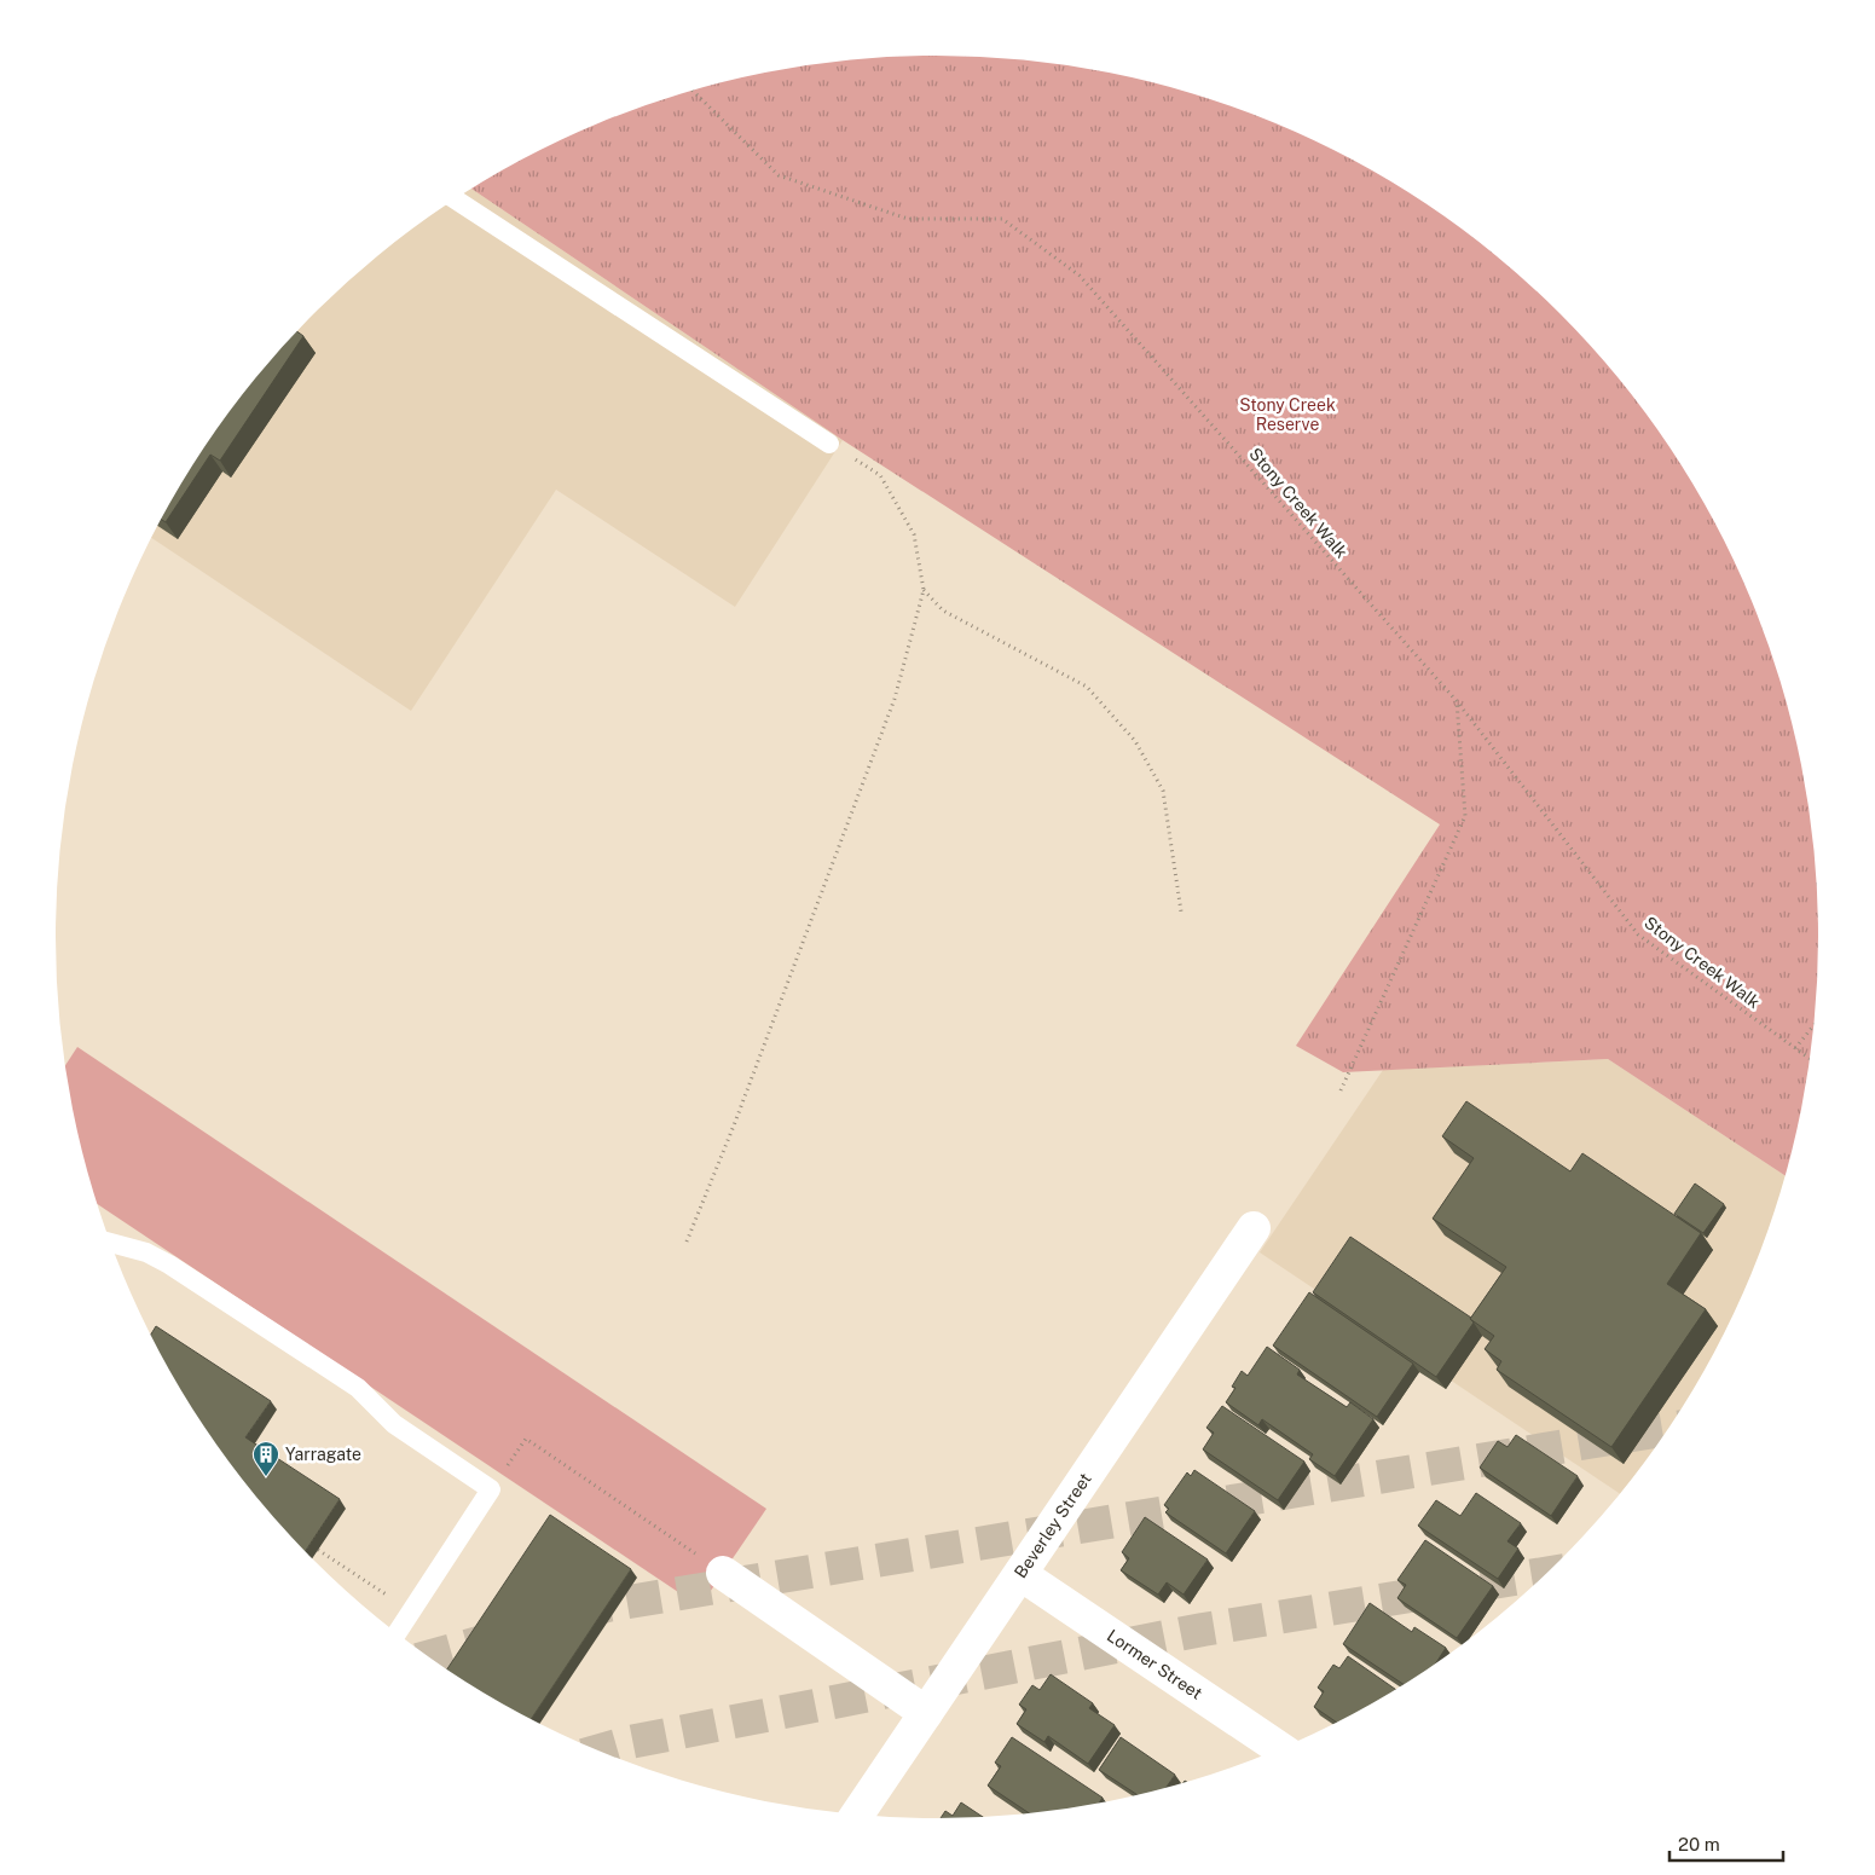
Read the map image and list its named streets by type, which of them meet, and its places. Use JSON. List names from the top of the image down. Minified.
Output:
{"streets":{"street":["Beverley Street","Lormer Street"],"path":["Stony Creek Walk"]},"crossings":[["Beverley Street","Lormer Street"]],"parks":["Stony Creek Reserve"],"places":{"building":["Yarragate"]},"scale_bar":"20 m"}
